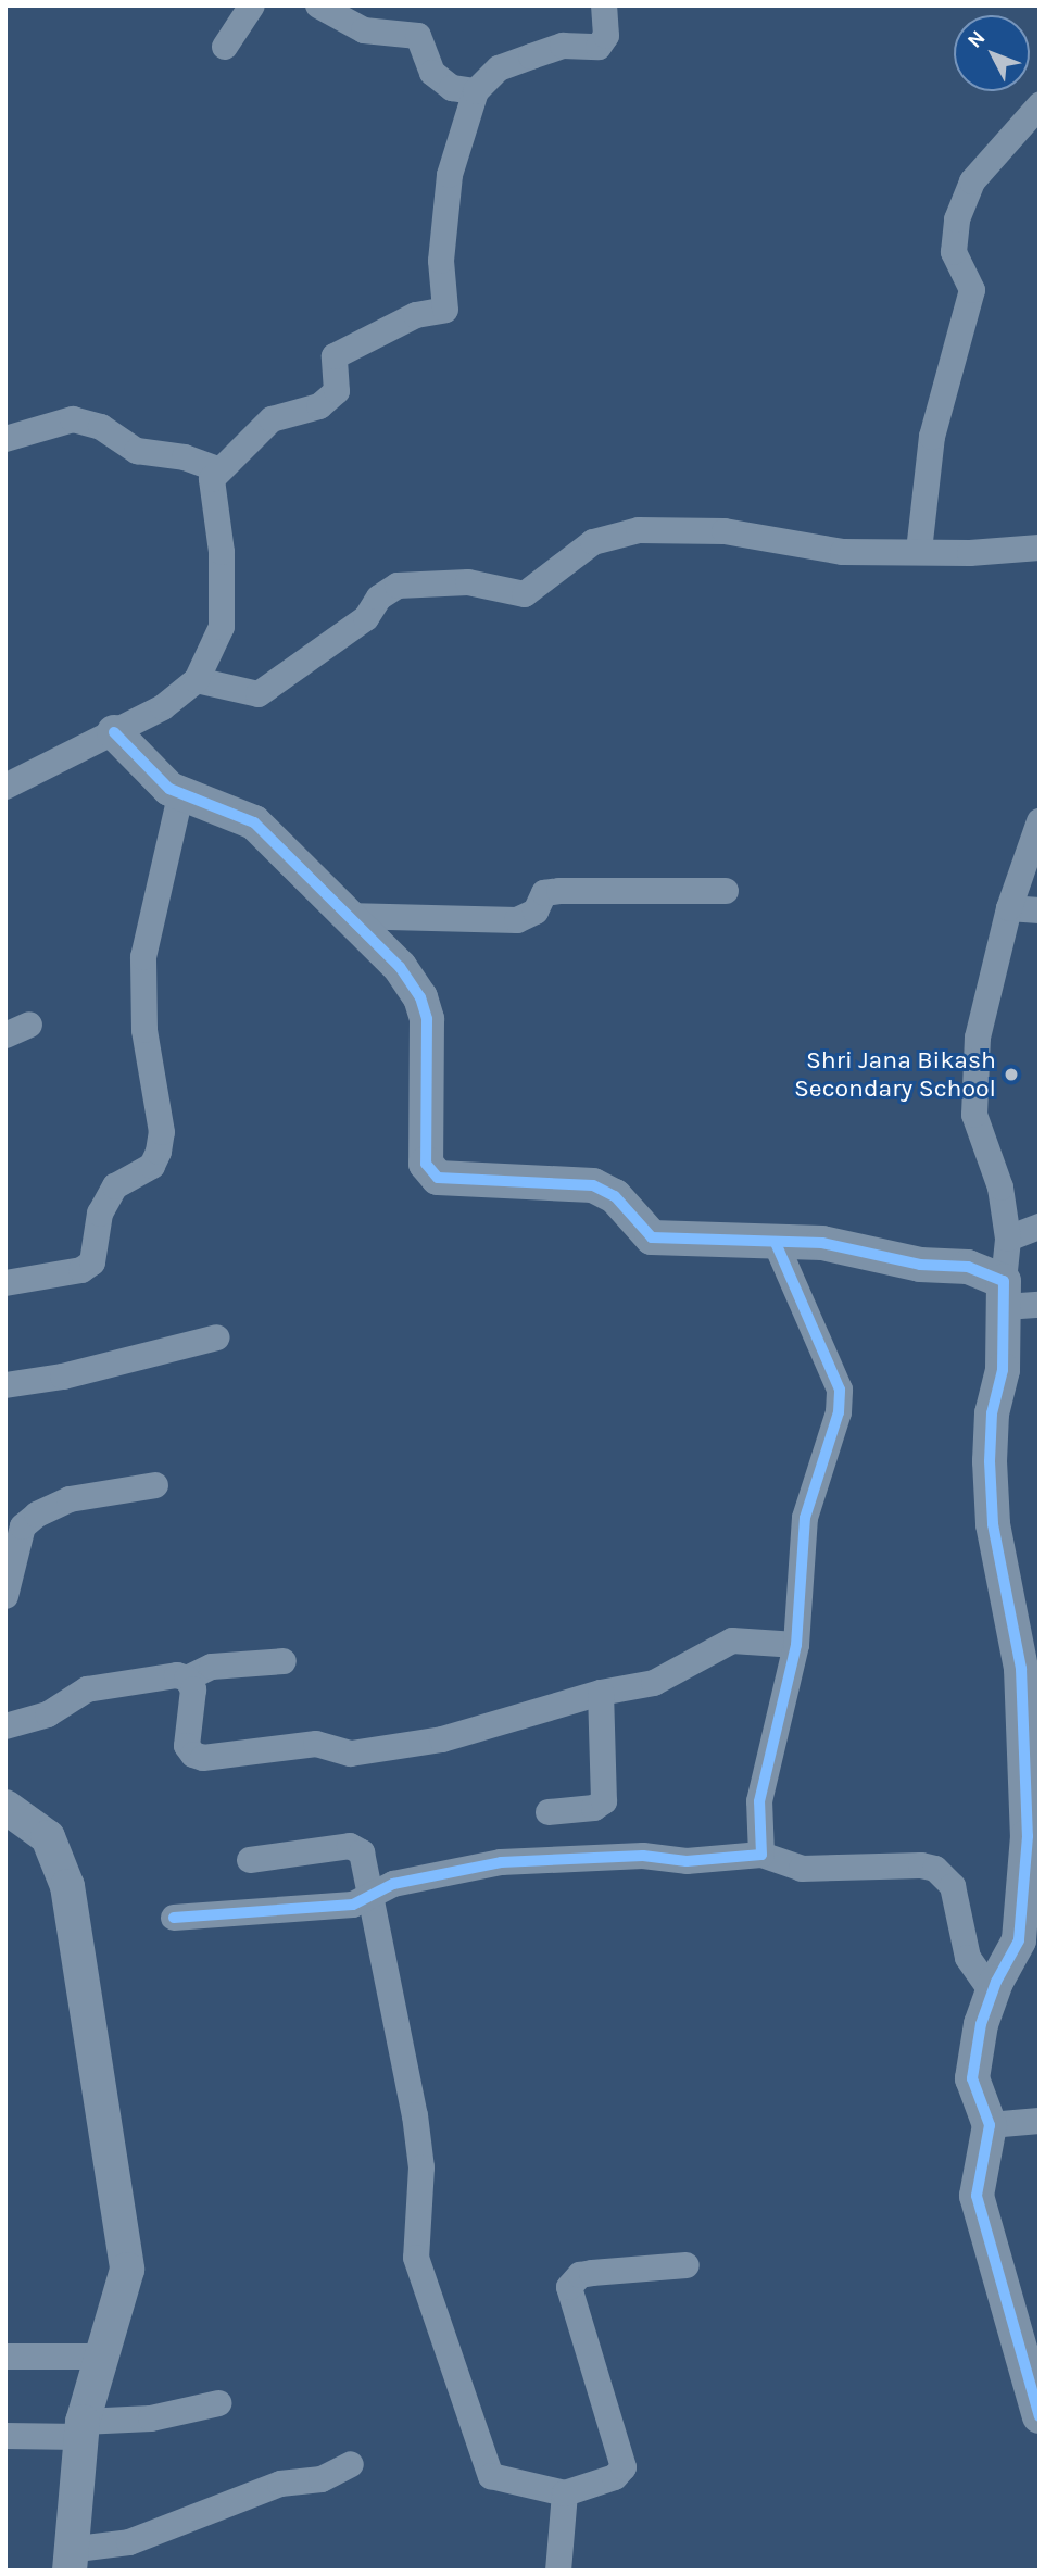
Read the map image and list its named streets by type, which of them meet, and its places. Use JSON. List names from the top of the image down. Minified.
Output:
{"places":["Shri Jana Bikash Secondary School"],"north":"top left"}
